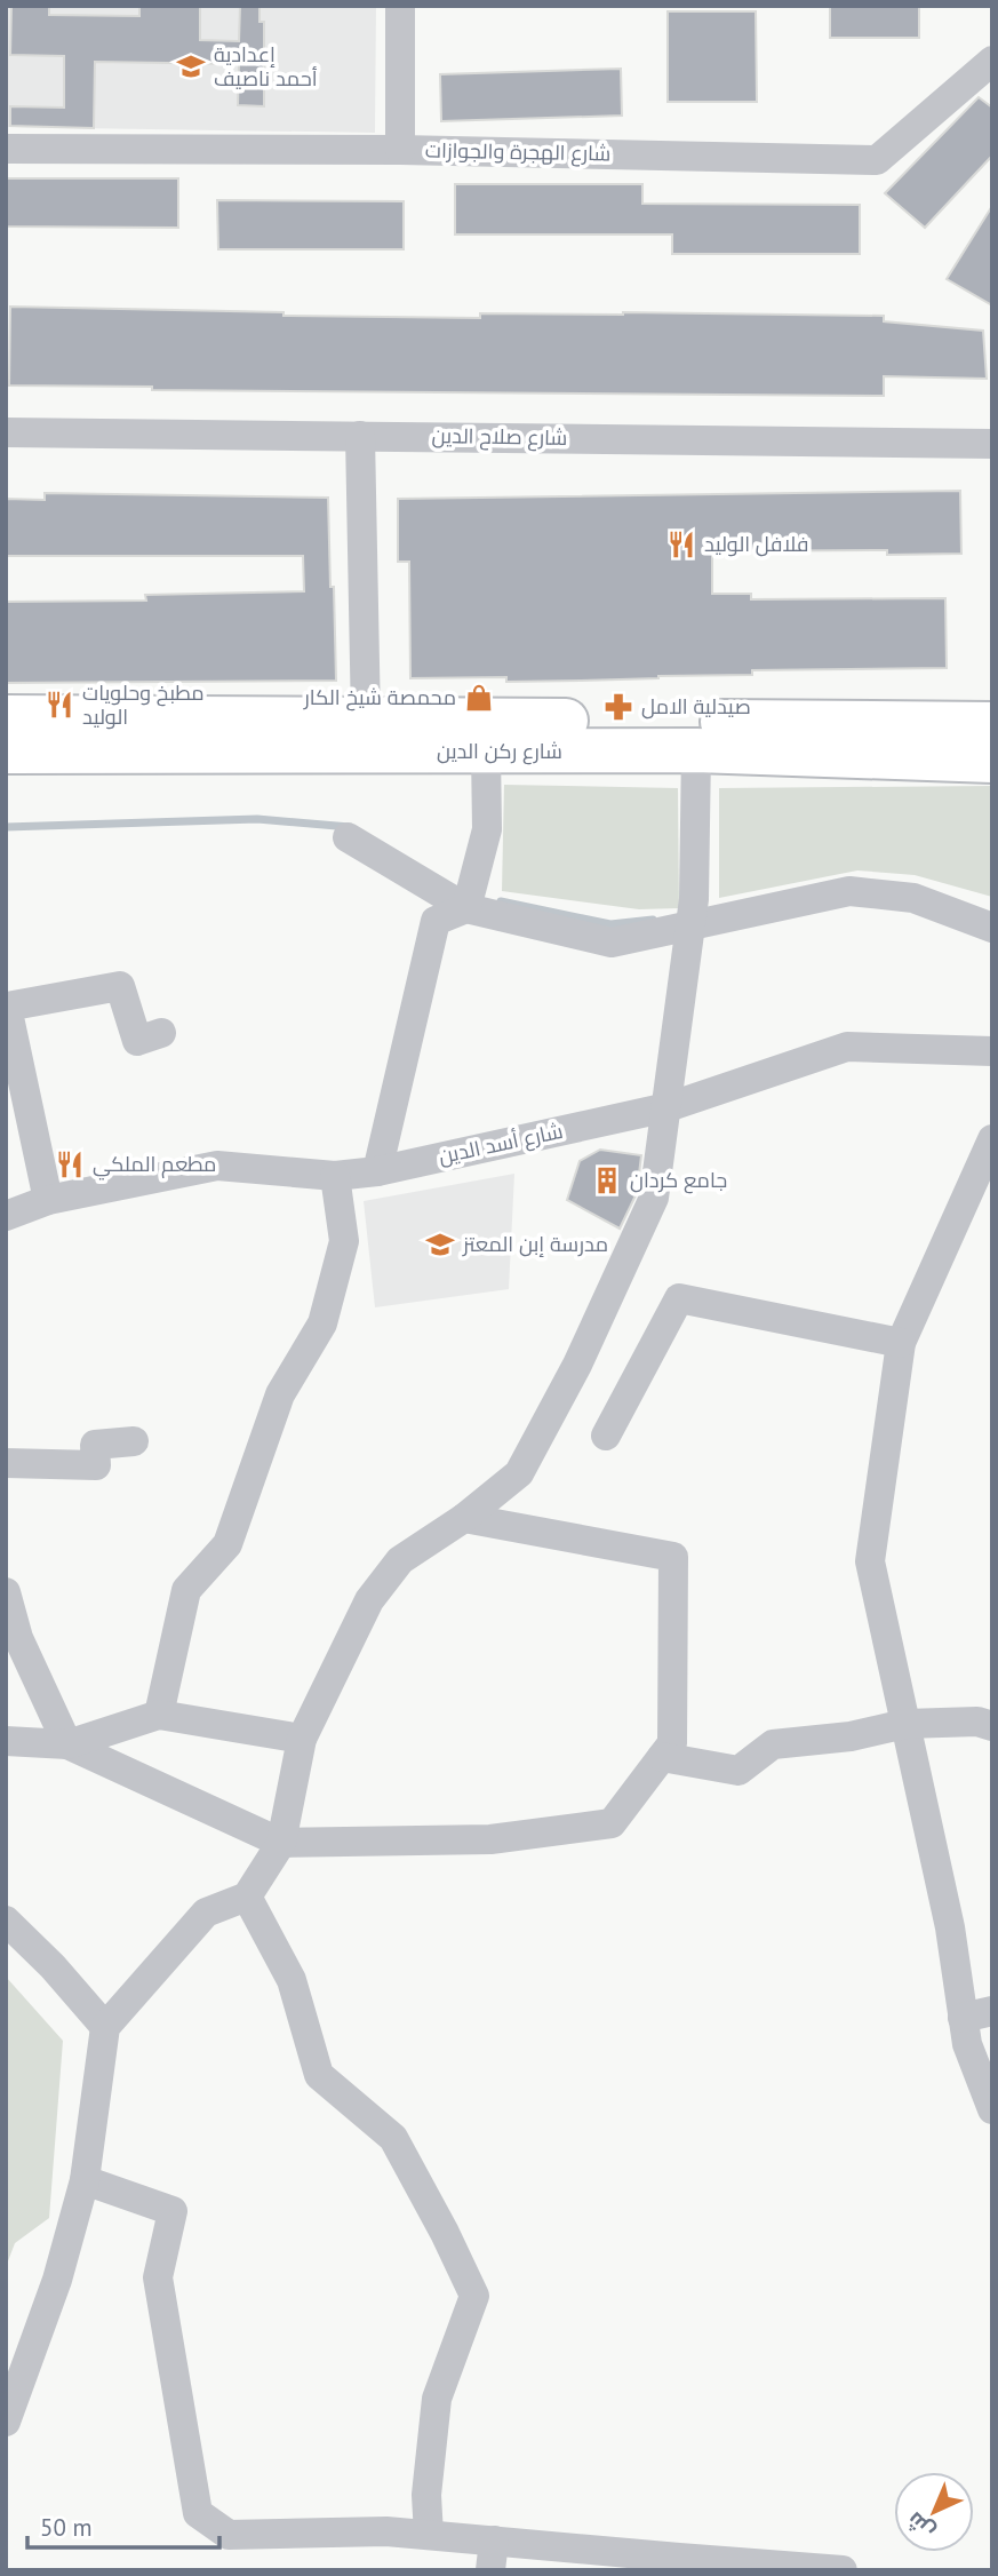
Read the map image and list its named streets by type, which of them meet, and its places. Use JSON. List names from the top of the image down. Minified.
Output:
{"streets":{"main road":["شارع ركن الدين"],"street":["شارع الهجرة والجوازات","شارع صلاح الدين","شارع أسد الدين"]},"places":{"school or university":["إعدادية أحمد ناصيف","مدرسة إبن المعتز"],"restaurant":["فلافل الوليد","مطبخ وحلويات الوليد","مطعم الملكي"],"shop":["محمصة شيخ الكار"],"pharmacy":["صيدلية الامل"],"building":["جامع كردان"]},"scale_bar":"50 m","north":"bottom left"}
